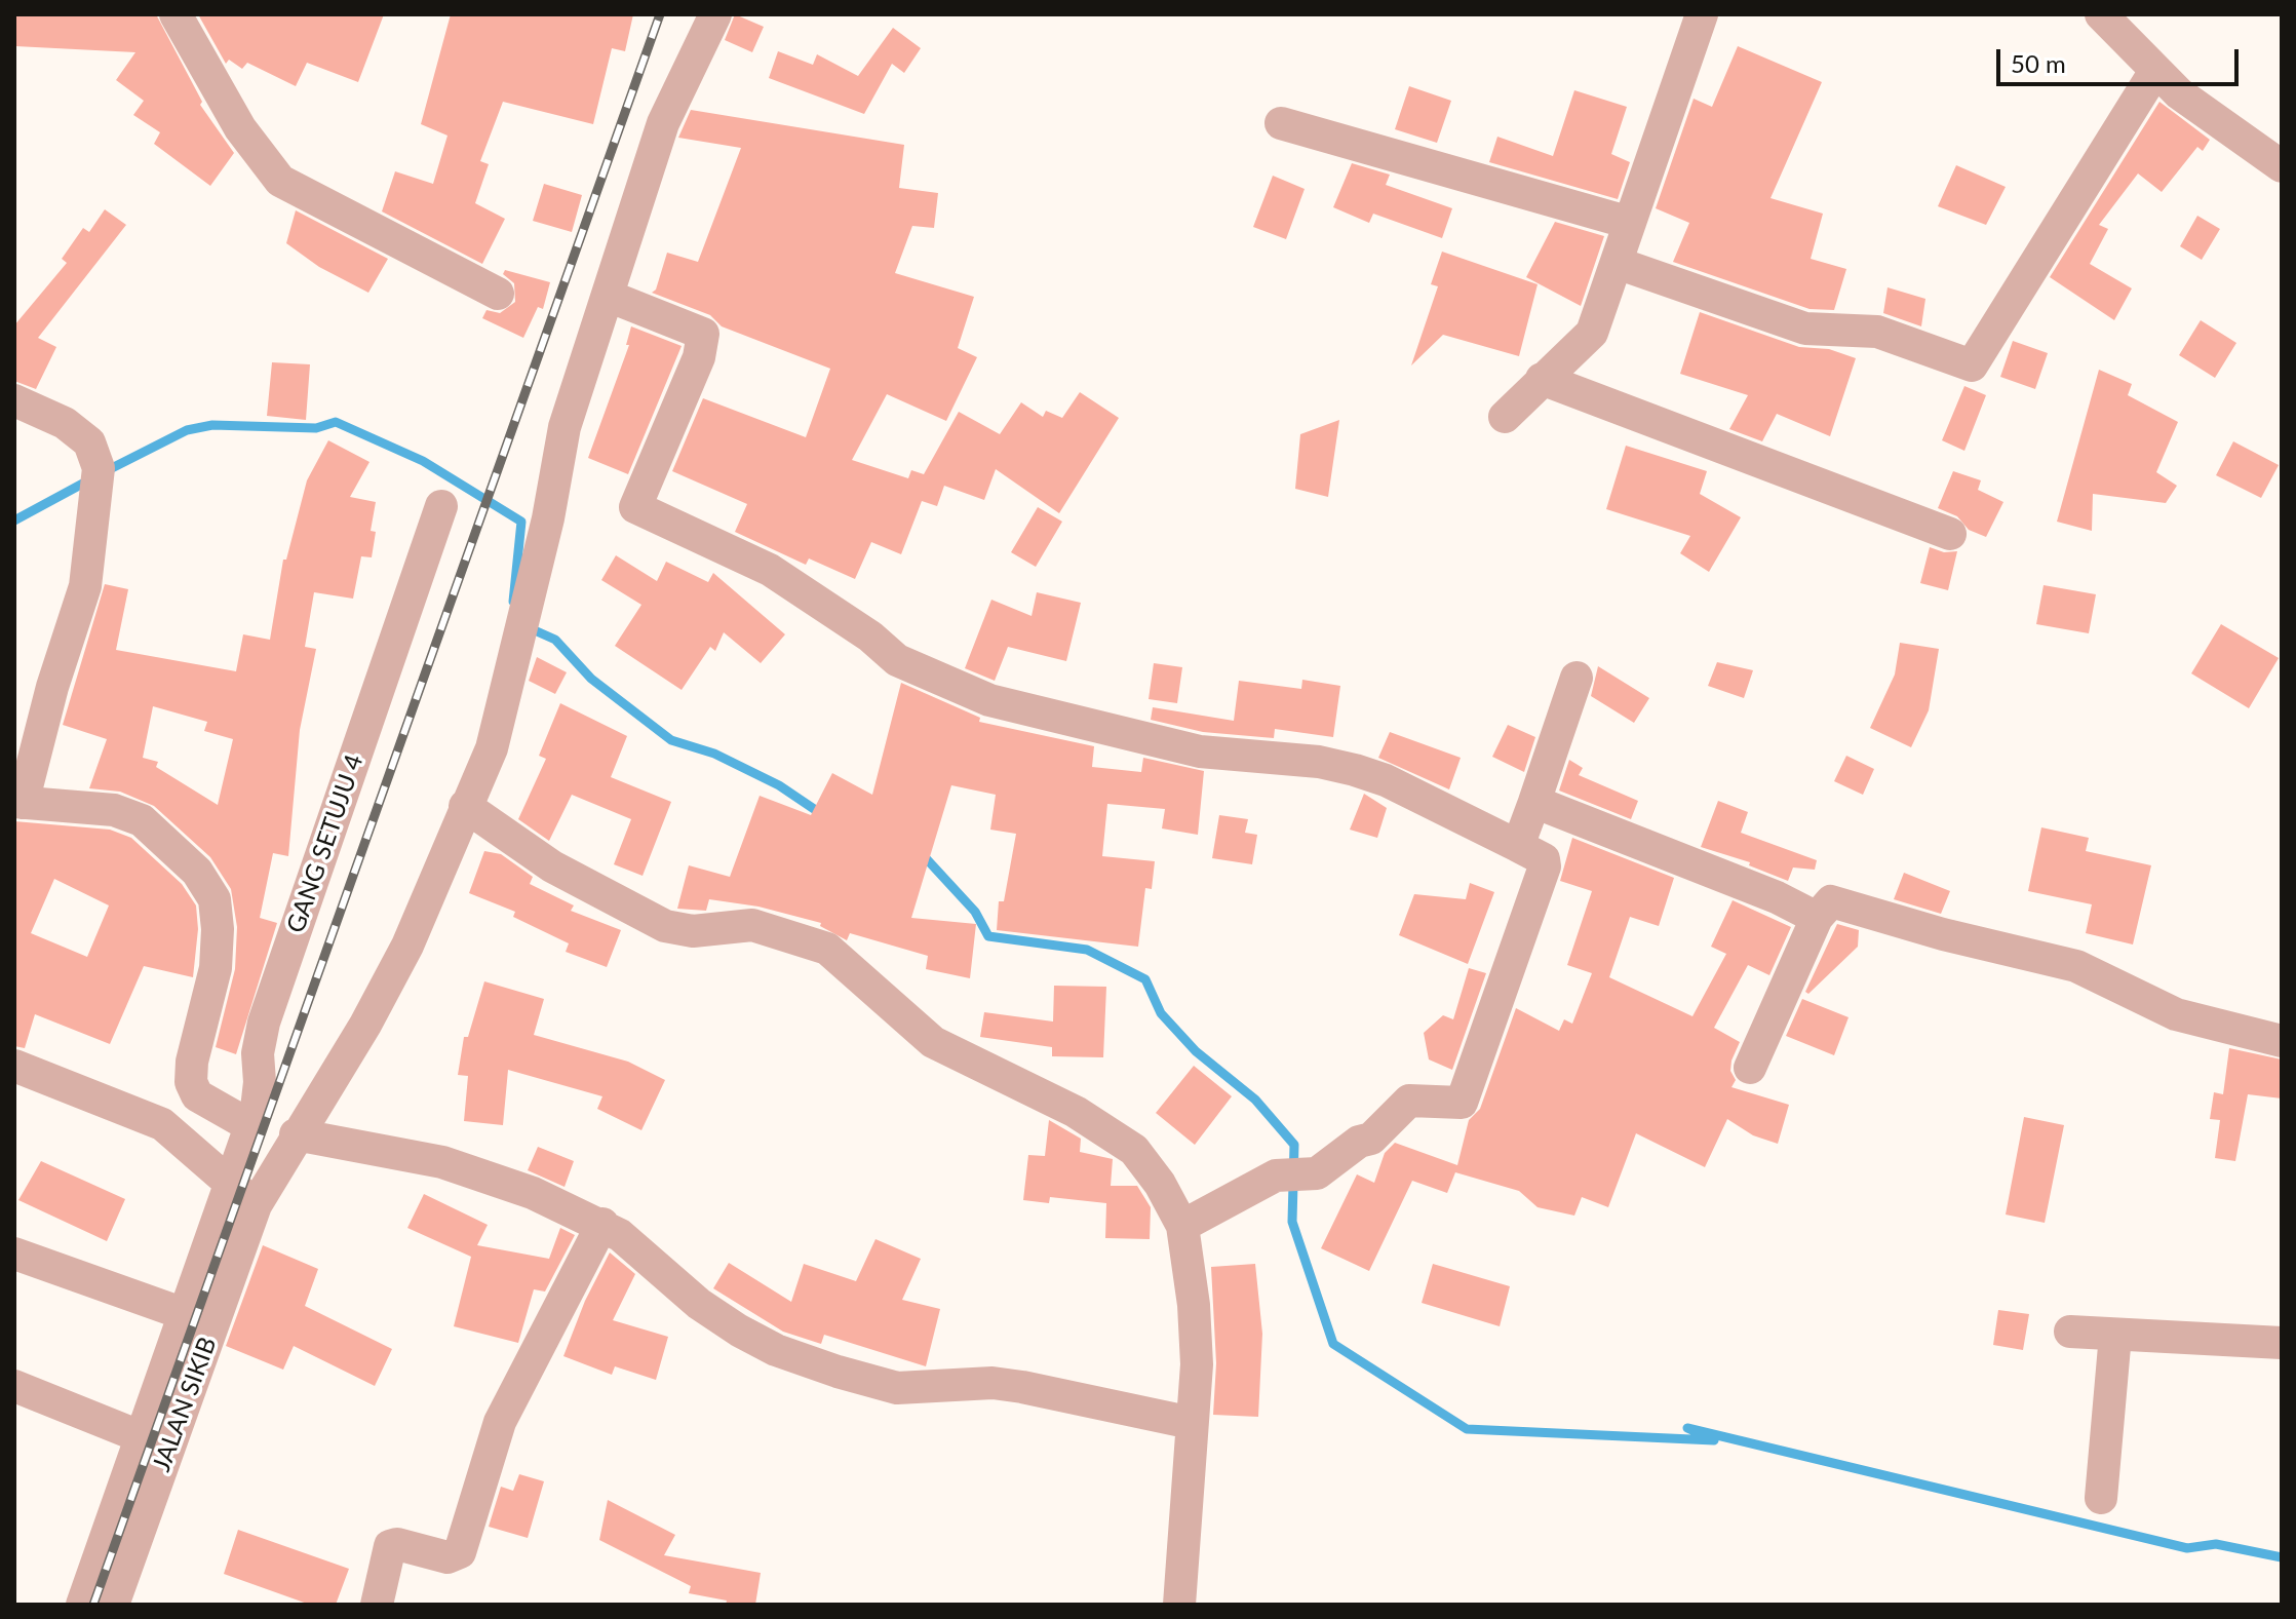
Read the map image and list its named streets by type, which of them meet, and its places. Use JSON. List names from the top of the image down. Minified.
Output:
{"streets":{"street":["GANG SETUJU 4","JALAN SIKIB"]},"crossings":[["GANG SETUJU 4","JALAN SIKIB"]],"scale_bar":"50 m"}
